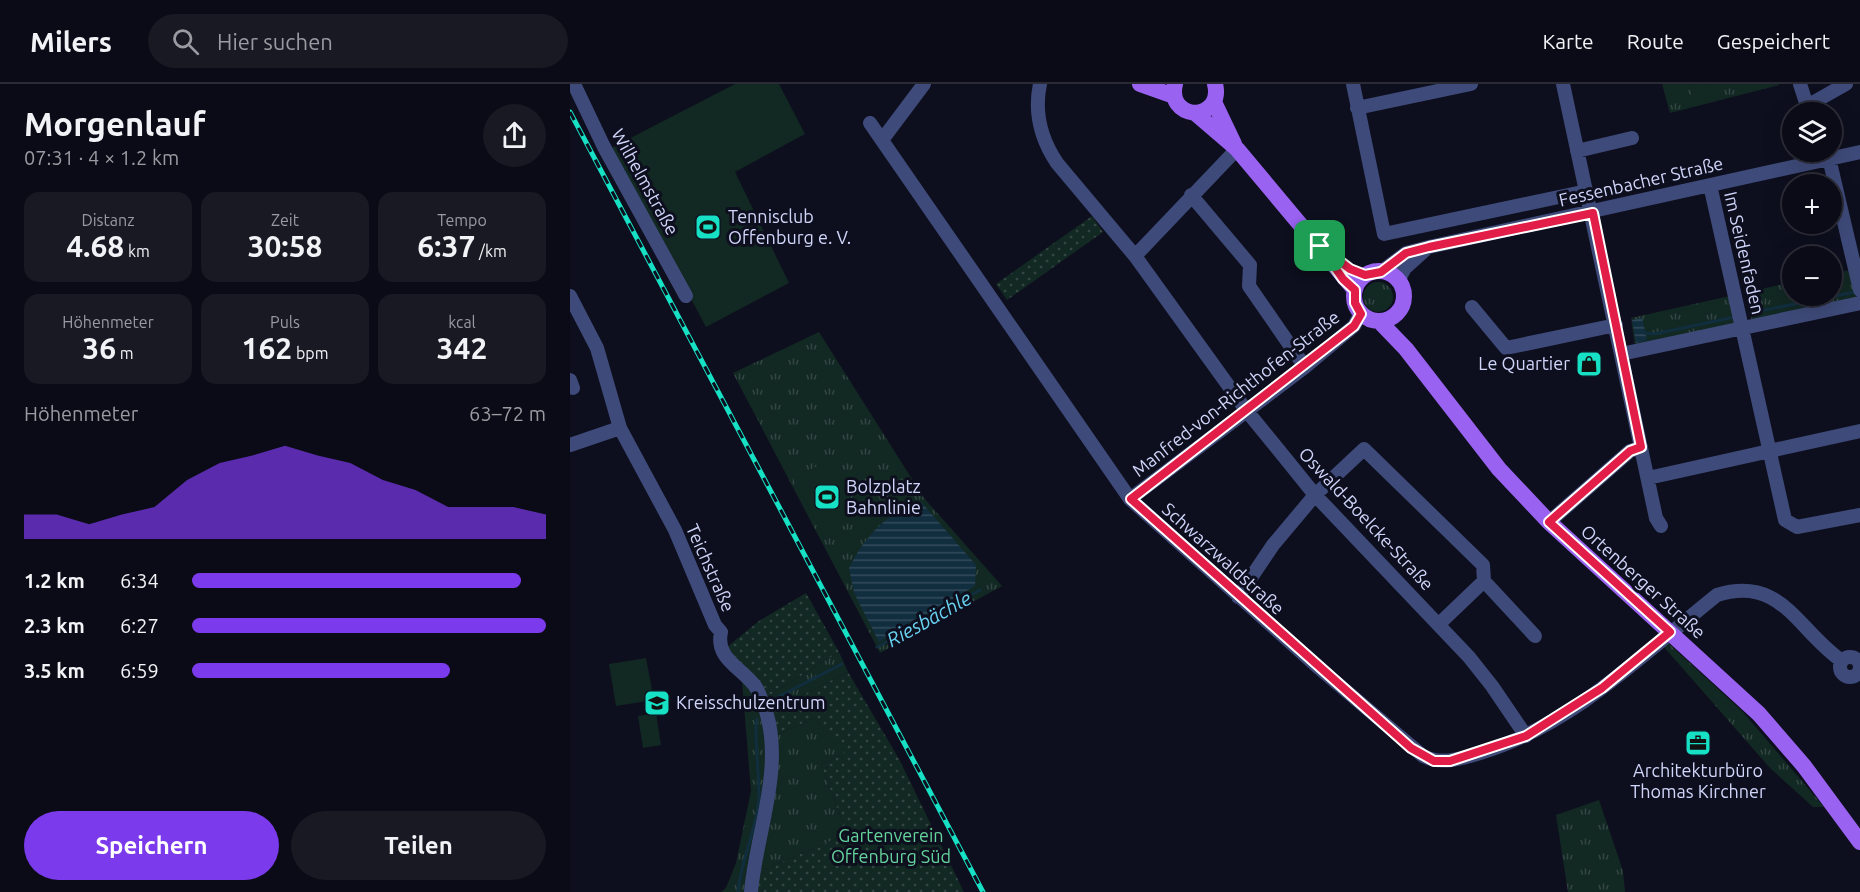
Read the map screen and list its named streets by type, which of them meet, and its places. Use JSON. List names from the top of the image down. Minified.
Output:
{"streets":{"main road":["Ortenberger Straße"],"street":["Wilhelmstraße","Fessenbacher Straße","Im Seidenfaden","Manfred-von-Richthofen-Straße","Oswald-Boelcke-Straße","Schwarzwaldstraße","Teichstraße"]},"crossings":[["Fessenbacher Straße","Im Seidenfaden"],["Fessenbacher Straße","Manfred-von-Richthofen-Straße"],["Fessenbacher Straße","Ortenberger Straße"],["Manfred-von-Richthofen-Straße","Oswald-Boelcke-Straße"],["Manfred-von-Richthofen-Straße","Schwarzwaldstraße"],["Manfred-von-Richthofen-Straße","Ortenberger Straße"],["Oswald-Boelcke-Straße","Schwarzwaldstraße"],["Schwarzwaldstraße","Ortenberger Straße"]],"water":["Riesbächle"],"parks":["Gartenverein Offenburg Süd"],"places":{"sports":["Tennisclub Offenburg e. V.","Bolzplatz Bahnlinie"],"shop":["Le Quartier"],"school or university":["Kreisschulzentrum"],"office":["Architekturbüro Thomas Kirchner"]},"page":{"header":"Milers","search":"Hier suchen","nav":["Karte","Route","Gespeichert"],"heading":["Morgenlauf","07:31 · 4 × 1.2 km"],"map_buttons":["+","−"],"stats":[["Distanz","4.68 km"],["Zeit","30:58"],["Tempo","6:37 /km"],["Höhenmeter","36 m"],["Puls","162 bpm"],["kcal","342"]],"chart":["Höhenmeter","63–72 m"],"list":[{"name":"1.2 km","note":"6:34"},{"name":"2.3 km","note":"6:27"},{"name":"3.5 km","note":"6:59"}],"buttons":["Speichern","Teilen"]}}
